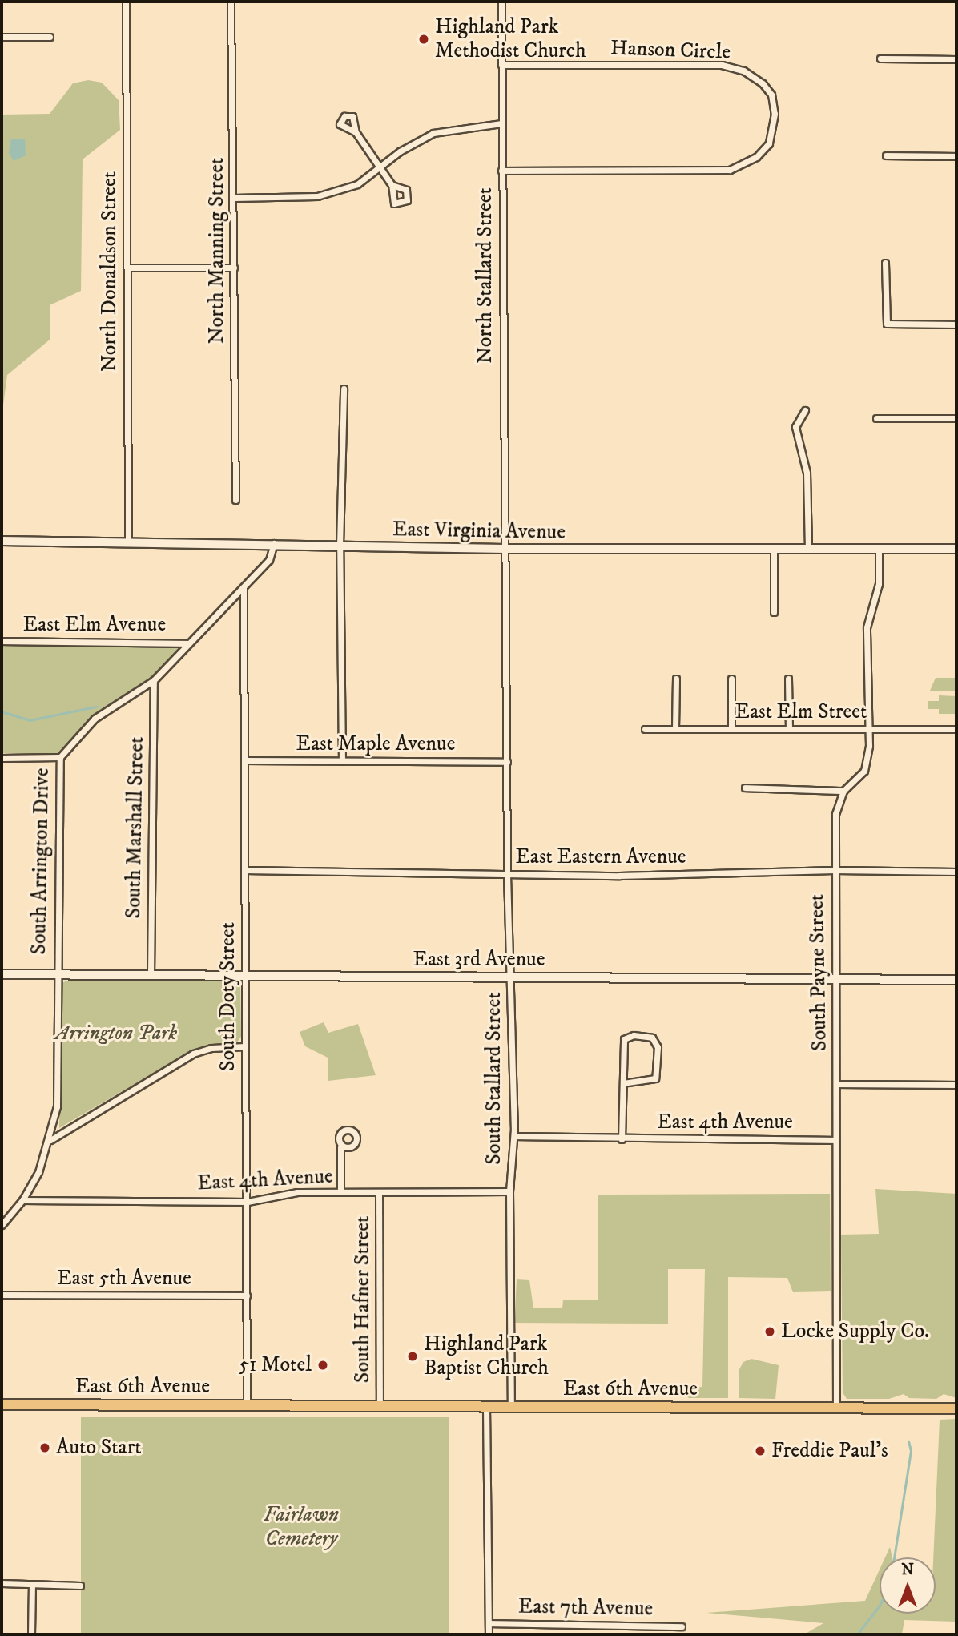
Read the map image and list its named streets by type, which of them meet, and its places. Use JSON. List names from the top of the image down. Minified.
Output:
{"streets":{"main road":["East 6th Avenue"],"street":["Hanson Circle","North Manning Street","North Donaldson Street","North Stallard Street","East Virginia Avenue","East Elm Avenue","East Elm Street","East Maple Avenue","South Marshall Street","East Eastern Avenue","South Arrington Drive","East 3rd Avenue","South Payne Street","South Doty Street","South Stallard Street","East 4th Avenue","East 5th Avenue","South Hafner Street","East 7th Avenue"]},"crossings":[["Hanson Circle","North Stallard Street"],["North Donaldson Street","East Virginia Avenue"],["North Stallard Street","East Virginia Avenue"],["North Stallard Street","South Stallard Street"],["East Virginia Avenue","South Arrington Drive"],["East Virginia Avenue","South Payne Street"],["East Virginia Avenue","South Stallard Street"],["East Elm Avenue","South Arrington Drive"],["East Elm Street","South Payne Street"],["East Maple Avenue","South Doty Street"],["East Maple Avenue","South Stallard Street"],["South Marshall Street","South Arrington Drive"],["South Marshall Street","East 3rd Avenue"],["East Eastern Avenue","South Payne Street"],["East Eastern Avenue","South Doty Street"],["East Eastern Avenue","South Stallard Street"],["South Arrington Drive","East 3rd Avenue"],["South Arrington Drive","South Doty Street"],["South Arrington Drive","East 4th Avenue"],["East 3rd Avenue","South Payne Street"],["East 3rd Avenue","South Doty Street"],["East 3rd Avenue","South Stallard Street"],["South Payne Street","East 4th Avenue"],["South Payne Street","East 6th Avenue"],["South Doty Street","East 4th Avenue"],["South Doty Street","East 5th Avenue"],["South Doty Street","East 6th Avenue"],["South Stallard Street","East 4th Avenue"],["South Stallard Street","East 6th Avenue"],["East 4th Avenue","South Hafner Street"],["South Hafner Street","East 6th Avenue"]],"parks":["Arrington Park","Fairlawn Cemetery"],"places":["Highland Park Methodist Church","Locke Supply Co.","Highland Park Baptist Church","51 Motel","Auto Start","Freddie Paul's"],"north":"top"}
